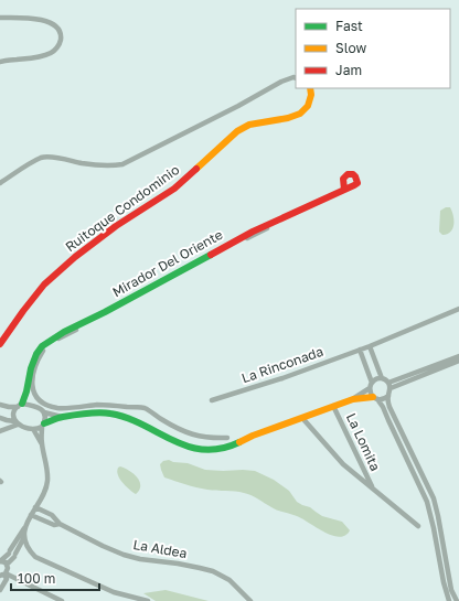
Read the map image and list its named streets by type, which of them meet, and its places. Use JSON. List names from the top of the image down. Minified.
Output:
{"streets":{"street":["Ruitoque Condominio","Mirador Del Oriente","La Rinconada","La Lomita","La Aldea"]},"legend":["Fast","Slow","Jam"],"scale_bar":"100 m"}
